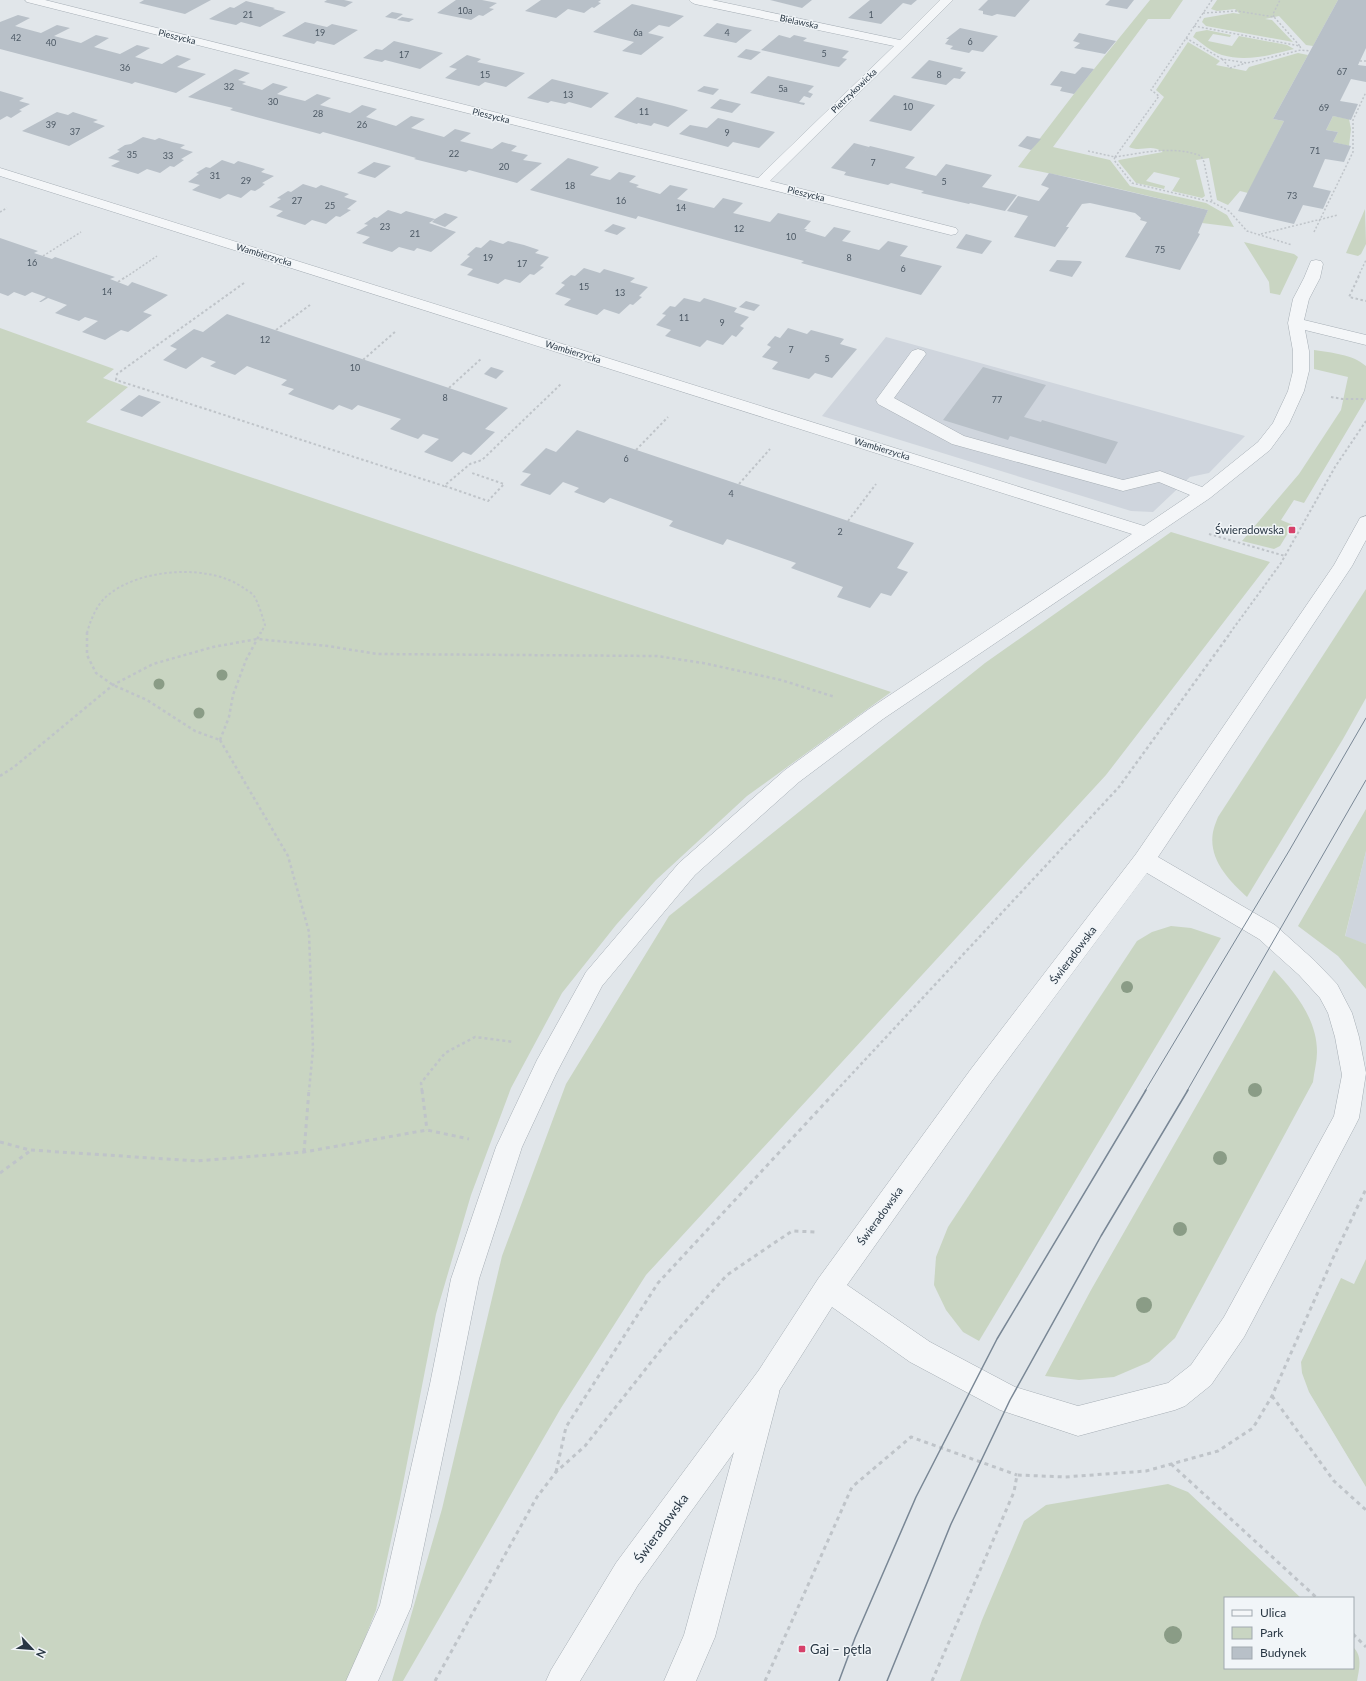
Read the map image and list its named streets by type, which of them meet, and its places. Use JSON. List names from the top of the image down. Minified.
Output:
{"streets":{"street":["Bielawska","Pieszycka","Pietrzykowicka","Wambierzycka","Świeradowska"]},"crossings":[["Bielawska","Pietrzykowicka"],["Pieszycka","Pietrzykowicka"]],"places":{"transit":["Świeradowska","Gaj – pętla"]},"house_numbers":["10a","21","1","19","6a","4","42","6","40","5","17","36","67","15","8","32","5a","13","30","10","69","11","28","39","26","37","9","71","22","35","33","7","20","31","29","5","18","73","27","16","25","14","23","12","21","10","75","19","8","16","17","6","15","14","13","11","9","12","7","5","10","8","77","6","4","2"],"legend":["Ulica","Park","Budynek"],"north":"bottom right"}
